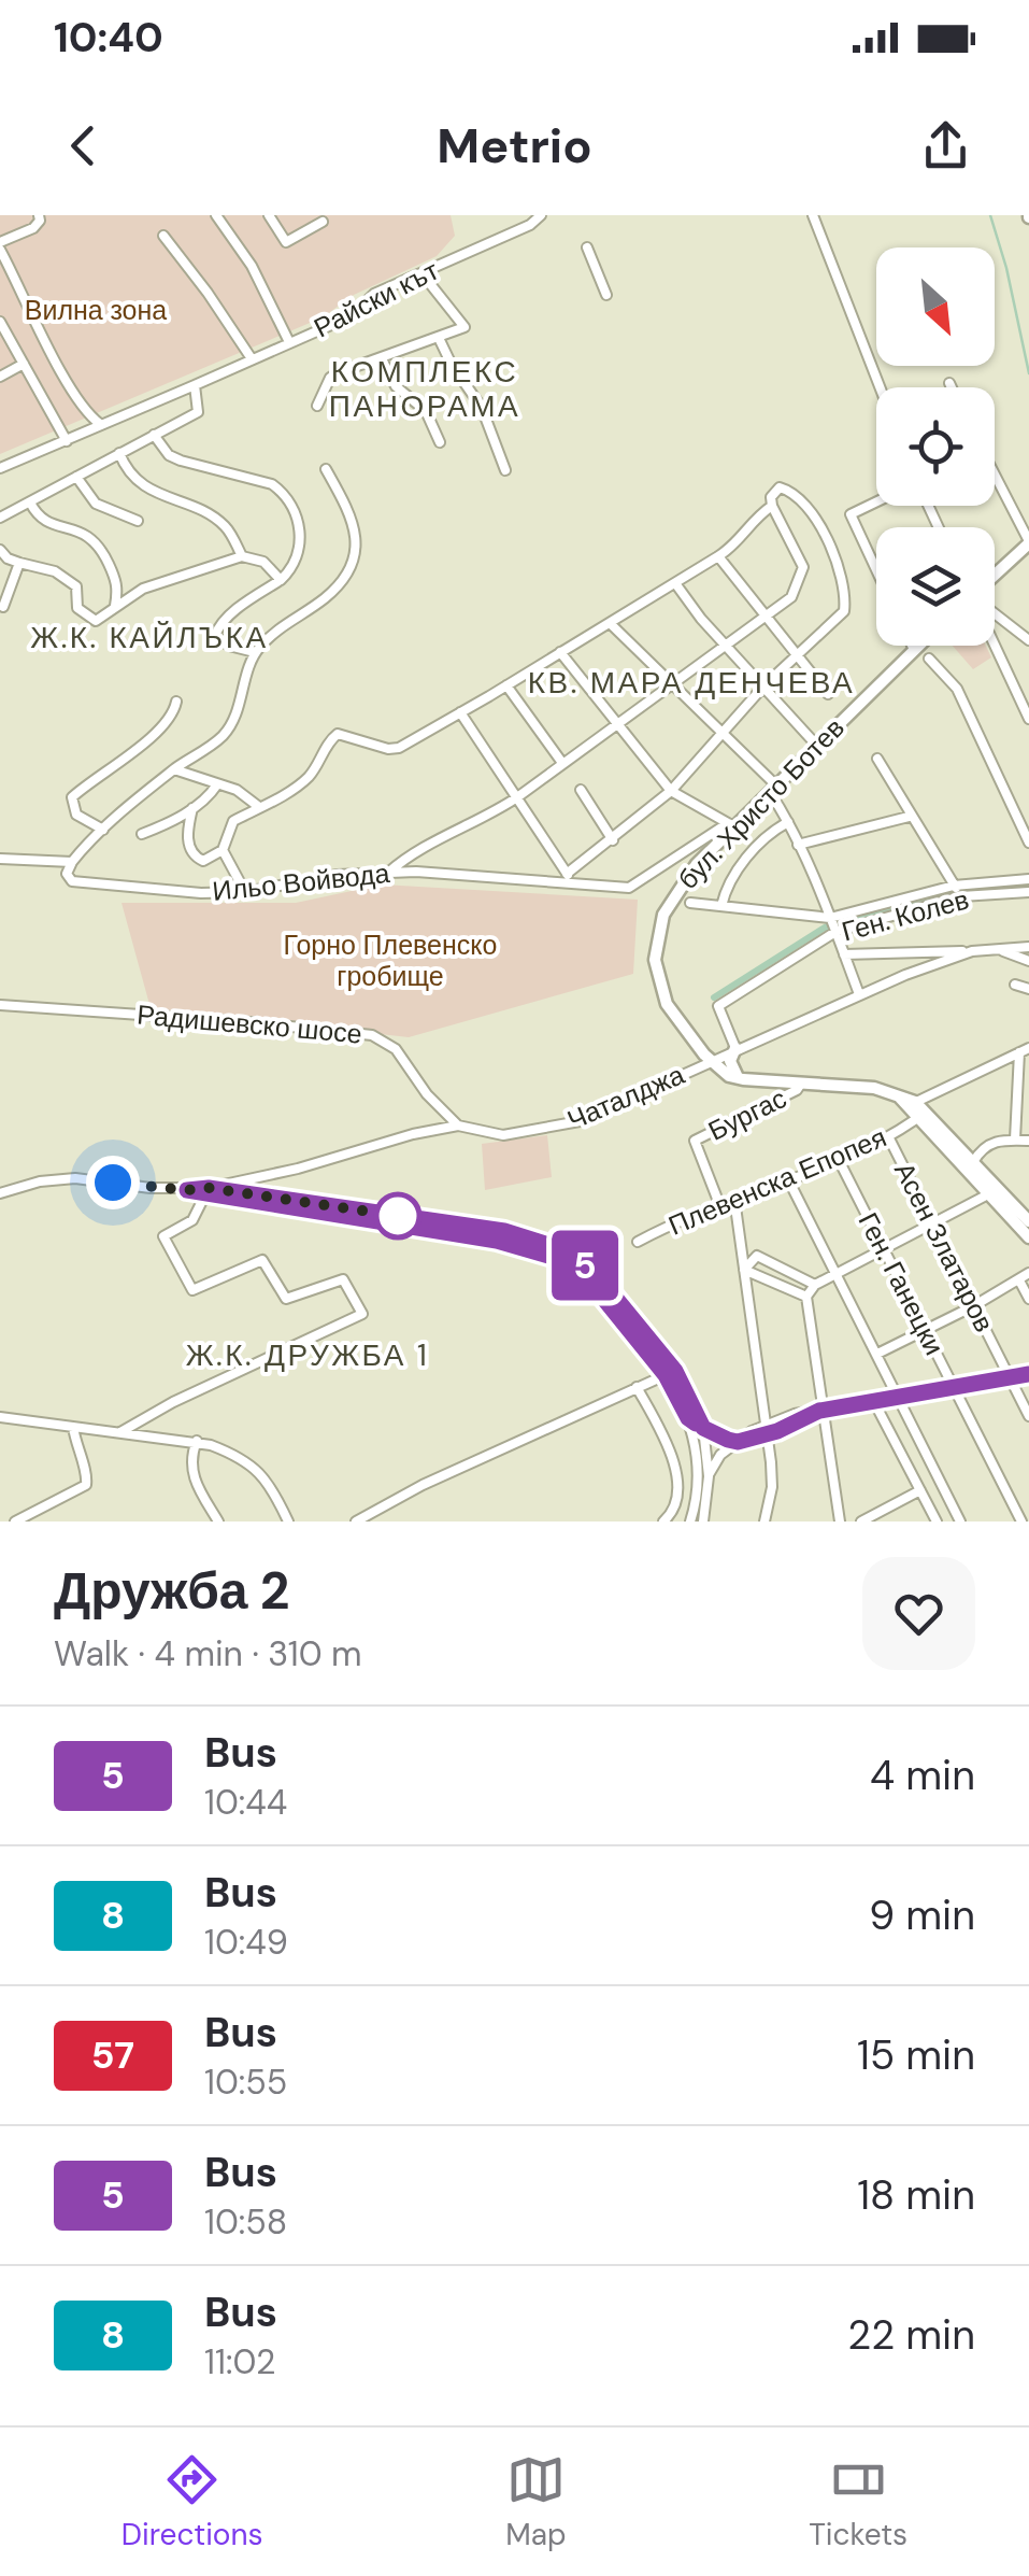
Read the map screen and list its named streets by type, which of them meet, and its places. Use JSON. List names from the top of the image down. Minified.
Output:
{"streets":{"main road":["бул. Христо Ботев"],"street":["Райски кът","Ильо Войвода","Ген. Колев","Радишевско шосе","Чаталджа","Бургас","Плевенска Епопея","Асен Златаров","Ген. Ганецки"]},"crossings":[["бул. Христо Ботев","Ильо Войвода"],["бул. Христо Ботев","Чаталджа"],["бул. Христо Ботев","Бургас"],["Ген. Колев","Чаталджа"],["Радишевско шосе","Чаталджа"],["Бургас","Плевенска Епопея"],["Плевенска Епопея","Асен Златаров"],["Плевенска Епопея","Ген. Ганецки"]],"districts":["КОМПЛЕКС ПАНОРАМА","Ж.К. КАЙЛЪКА","КВ. МАРА ДЕНЧЕВА","Ж.К. ДРУЖБА 1"],"parks":["Вилна зона","Горно Плевенско гробище"],"lines":["bus line 5"],"north":"bottom right","page":{"status":"10:40","header":"Metrio","on_map":"5","heading":["Дружба 2","Walk · 4 min · 310 m"],"list":[{"mark":"5","name":"Bus","note":"10:44","value":"4 min"},{"mark":"8","name":"Bus","note":"10:49","value":"9 min"},{"mark":"57","name":"Bus","note":"10:55","value":"15 min"},{"mark":"5","name":"Bus","note":"10:58","value":"18 min"},{"mark":"8","name":"Bus","note":"11:02","value":"22 min"}],"tabs":["Directions","Map","Tickets"]}}
